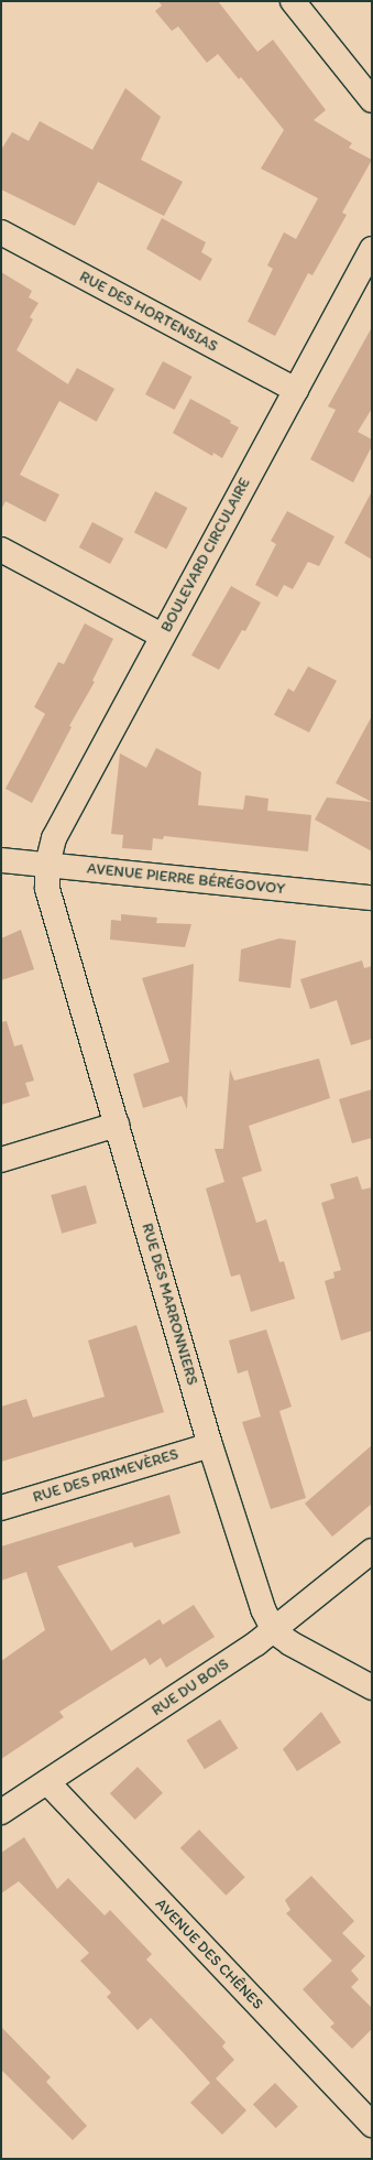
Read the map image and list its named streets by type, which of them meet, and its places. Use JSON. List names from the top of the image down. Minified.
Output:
{"streets":{"street":["RUE DES HORTENSIAS","BOULEVARD CIRCULAIRE","AVENUE PIERRE BÉRÉGOVOY","RUE DES MARRONNIERS","RUE DES PRIMEVÈRES","RUE DU BOIS","AVENUE DES CHÊNES"]},"crossings":[["RUE DES HORTENSIAS","BOULEVARD CIRCULAIRE"],["BOULEVARD CIRCULAIRE","AVENUE PIERRE BÉRÉGOVOY"],["BOULEVARD CIRCULAIRE","RUE DES MARRONNIERS"],["AVENUE PIERRE BÉRÉGOVOY","RUE DES MARRONNIERS"],["RUE DES MARRONNIERS","RUE DES PRIMEVÈRES"],["RUE DES MARRONNIERS","RUE DU BOIS"],["RUE DU BOIS","AVENUE DES CHÊNES"]]}
